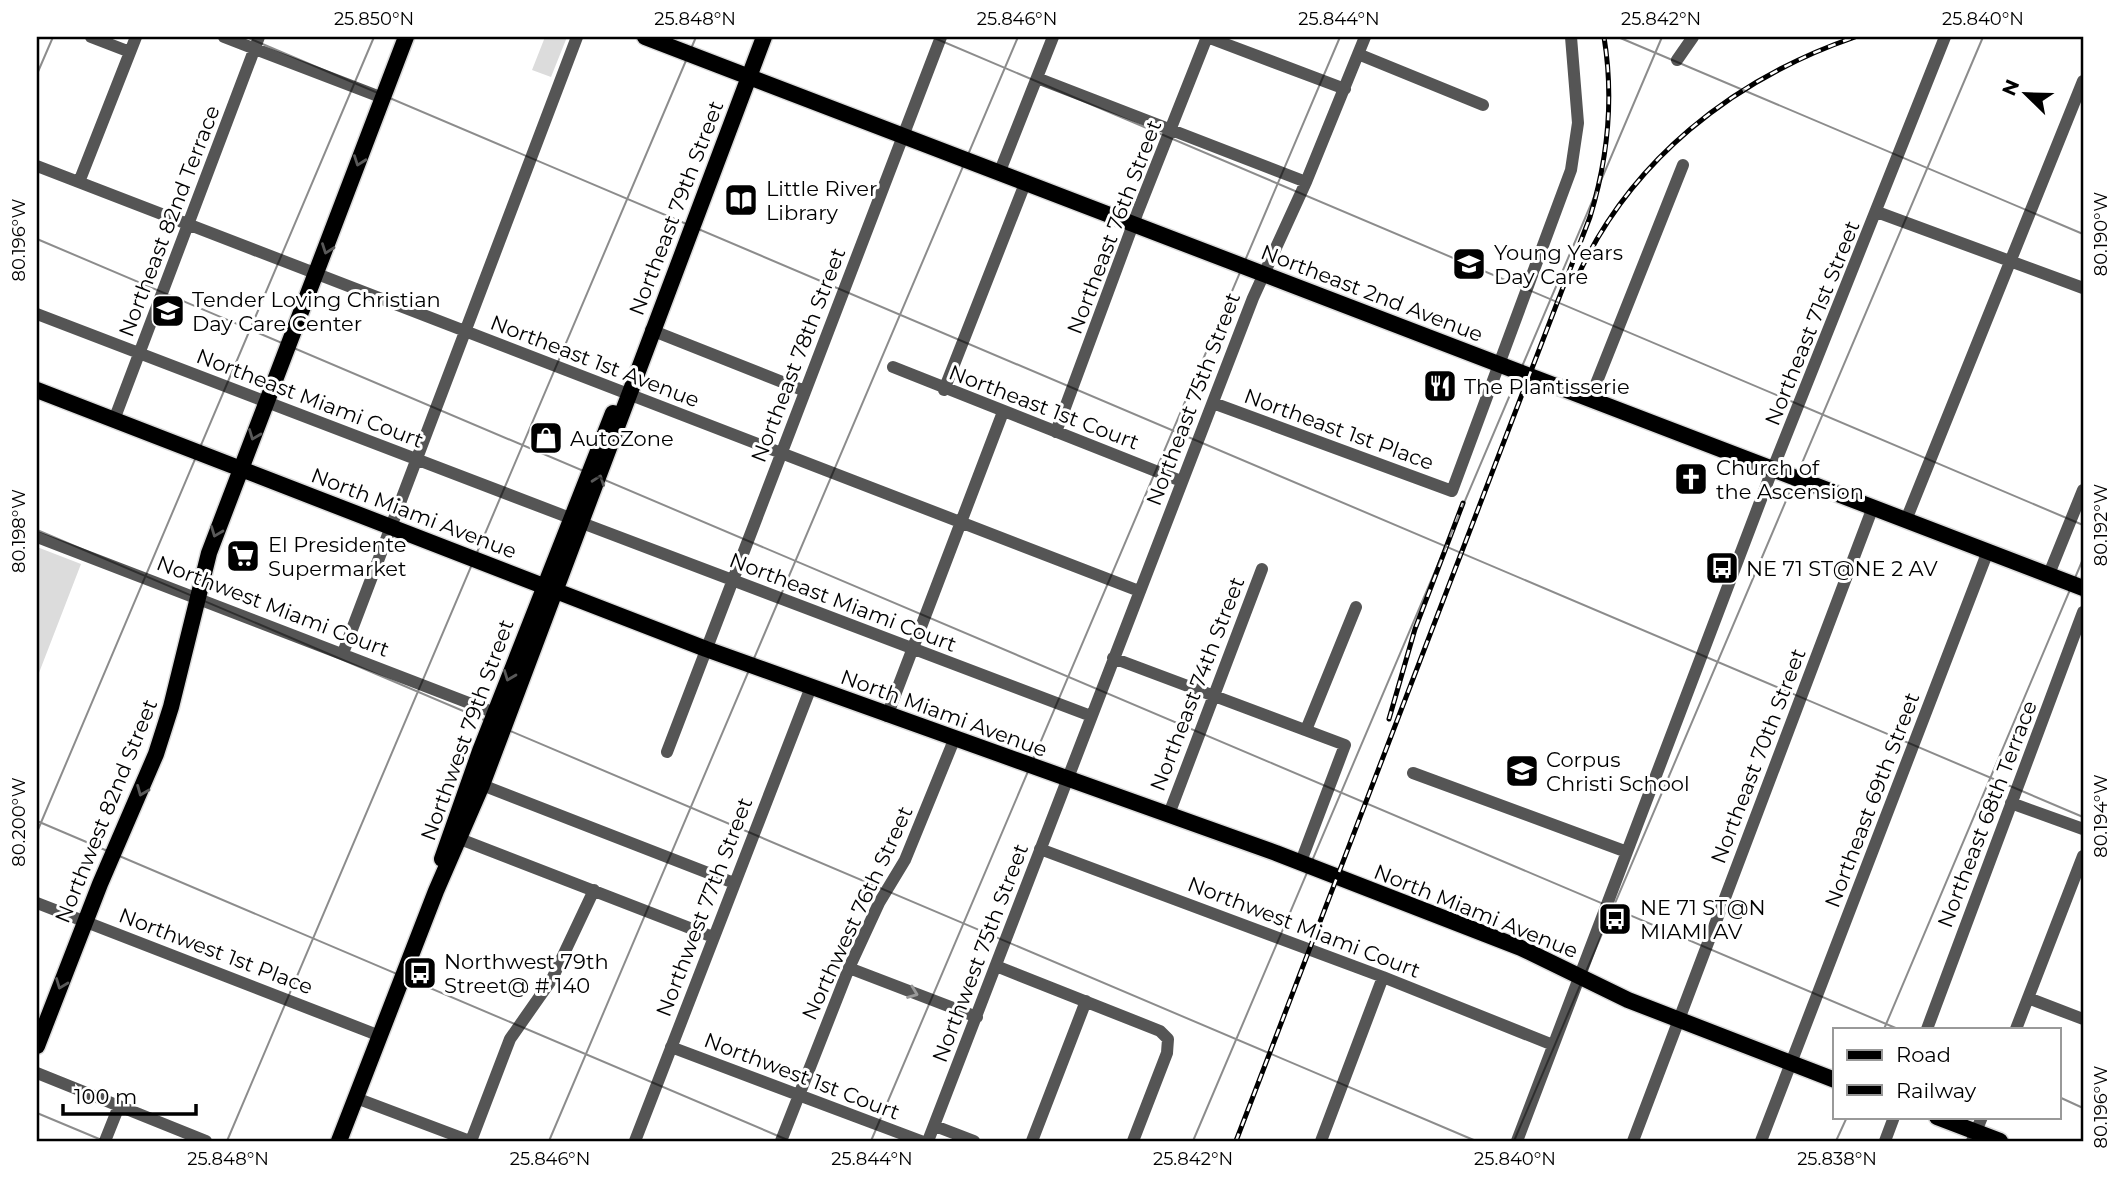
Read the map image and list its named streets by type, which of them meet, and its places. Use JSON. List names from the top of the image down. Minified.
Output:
{"streets":{"main road":["Northeast 79th Street","Northeast 2nd Avenue","North Miami Avenue","Northwest 79th Street","Northwest 82nd Street"],"street":["Northeast 82nd Terrace","Northeast 76th Street","Northeast 71st Street","Northeast 78th Street","Northeast 1st Avenue","Northeast Miami Court","Northeast 75th Street","Northeast 1st Court","Northeast 1st Place","Northwest Miami Court","Northeast 74th Street","Northeast 70th Street","Northeast 69th Street","Northeast 68th Terrace","Northwest 77th Street","Northwest 76th Street","Northwest 1st Place","Northwest 75th Street","Northwest 1st Court"]},"crossings":[["Northeast 79th Street","Northeast 2nd Avenue"],["Northeast 79th Street","Northeast 1st Avenue"],["Northeast 79th Street","Northeast Miami Court"],["Northeast 79th Street","North Miami Avenue"],["Northeast 79th Street","Northwest 79th Street"],["Northeast 82nd Terrace","Northeast 1st Avenue"],["Northeast 82nd Terrace","Northeast Miami Court"],["Northeast 82nd Terrace","North Miami Avenue"],["Northeast 76th Street","Northeast 2nd Avenue"],["Northeast 76th Street","Northeast 1st Court"],["Northeast 2nd Avenue","Northeast 71st Street"],["Northeast 2nd Avenue","Northeast 78th Street"],["Northeast 2nd Avenue","Northeast 75th Street"],["Northeast 2nd Avenue","Northeast 1st Place"],["Northeast 2nd Avenue","Northeast 70th Street"],["Northeast 2nd Avenue","Northeast 69th Street"],["Northeast 71st Street","North Miami Avenue"],["Northeast 71st Street","Northwest Miami Court"],["Northeast 78th Street","Northeast 1st Avenue"],["Northeast 78th Street","Northeast Miami Court"],["Northeast 78th Street","North Miami Avenue"],["Northeast 1st Avenue","Northeast 75th Street"],["Northeast 1st Avenue","Northwest 82nd Street"],["Northeast Miami Court","Northeast 75th Street"],["Northeast Miami Court","Northwest 82nd Street"],["Northeast 75th Street","Northeast 1st Court"],["Northeast 75th Street","Northeast 1st Place"],["Northeast 75th Street","North Miami Avenue"],["Northeast 75th Street","Northwest 75th Street"],["North Miami Avenue","Northeast 74th Street"],["North Miami Avenue","Northwest 79th Street"],["North Miami Avenue","Northeast 70th Street"],["North Miami Avenue","Northeast 69th Street"],["North Miami Avenue","Northwest 82nd Street"],["North Miami Avenue","Northwest 77th Street"],["North Miami Avenue","Northwest 76th Street"],["North Miami Avenue","Northwest 75th Street"],["Northwest Miami Court","Northwest 79th Street"],["Northwest Miami Court","Northwest 82nd Street"],["Northwest Miami Court","Northwest 75th Street"],["Northwest 79th Street","Northwest 1st Place"],["Northwest 82nd Street","Northwest 1st Place"],["Northwest 77th Street","Northwest 1st Court"],["Northwest 76th Street","Northwest 1st Court"]],"one_way":["Northwest 82nd Street"],"places":{"library":["Little River Library"],"school or university":["Young Years Day Care","Tender Loving Christian Day Care Center","Corpus Christi School"],"restaurant":["The Plantisserie"],"shop":["AutoZone"],"church":["Church of the Ascension"],"supermarket":["El Presidente Supermarket"],"bus stop":["NE 71 ST@NE 2 AV","NE 71 ST@N MIAMI AV","Northwest 79th Street@ # 140"]},"legend":["Road","Railway"],"scale_bar":"100 m","north":"top left","coordinates":["25.850°N","25.848°N","25.846°N","25.844°N","25.842°N","25.840°N","80.190°W","80.196°W","80.192°W","80.198°W","80.194°W","80.200°W","25.838°N"]}
